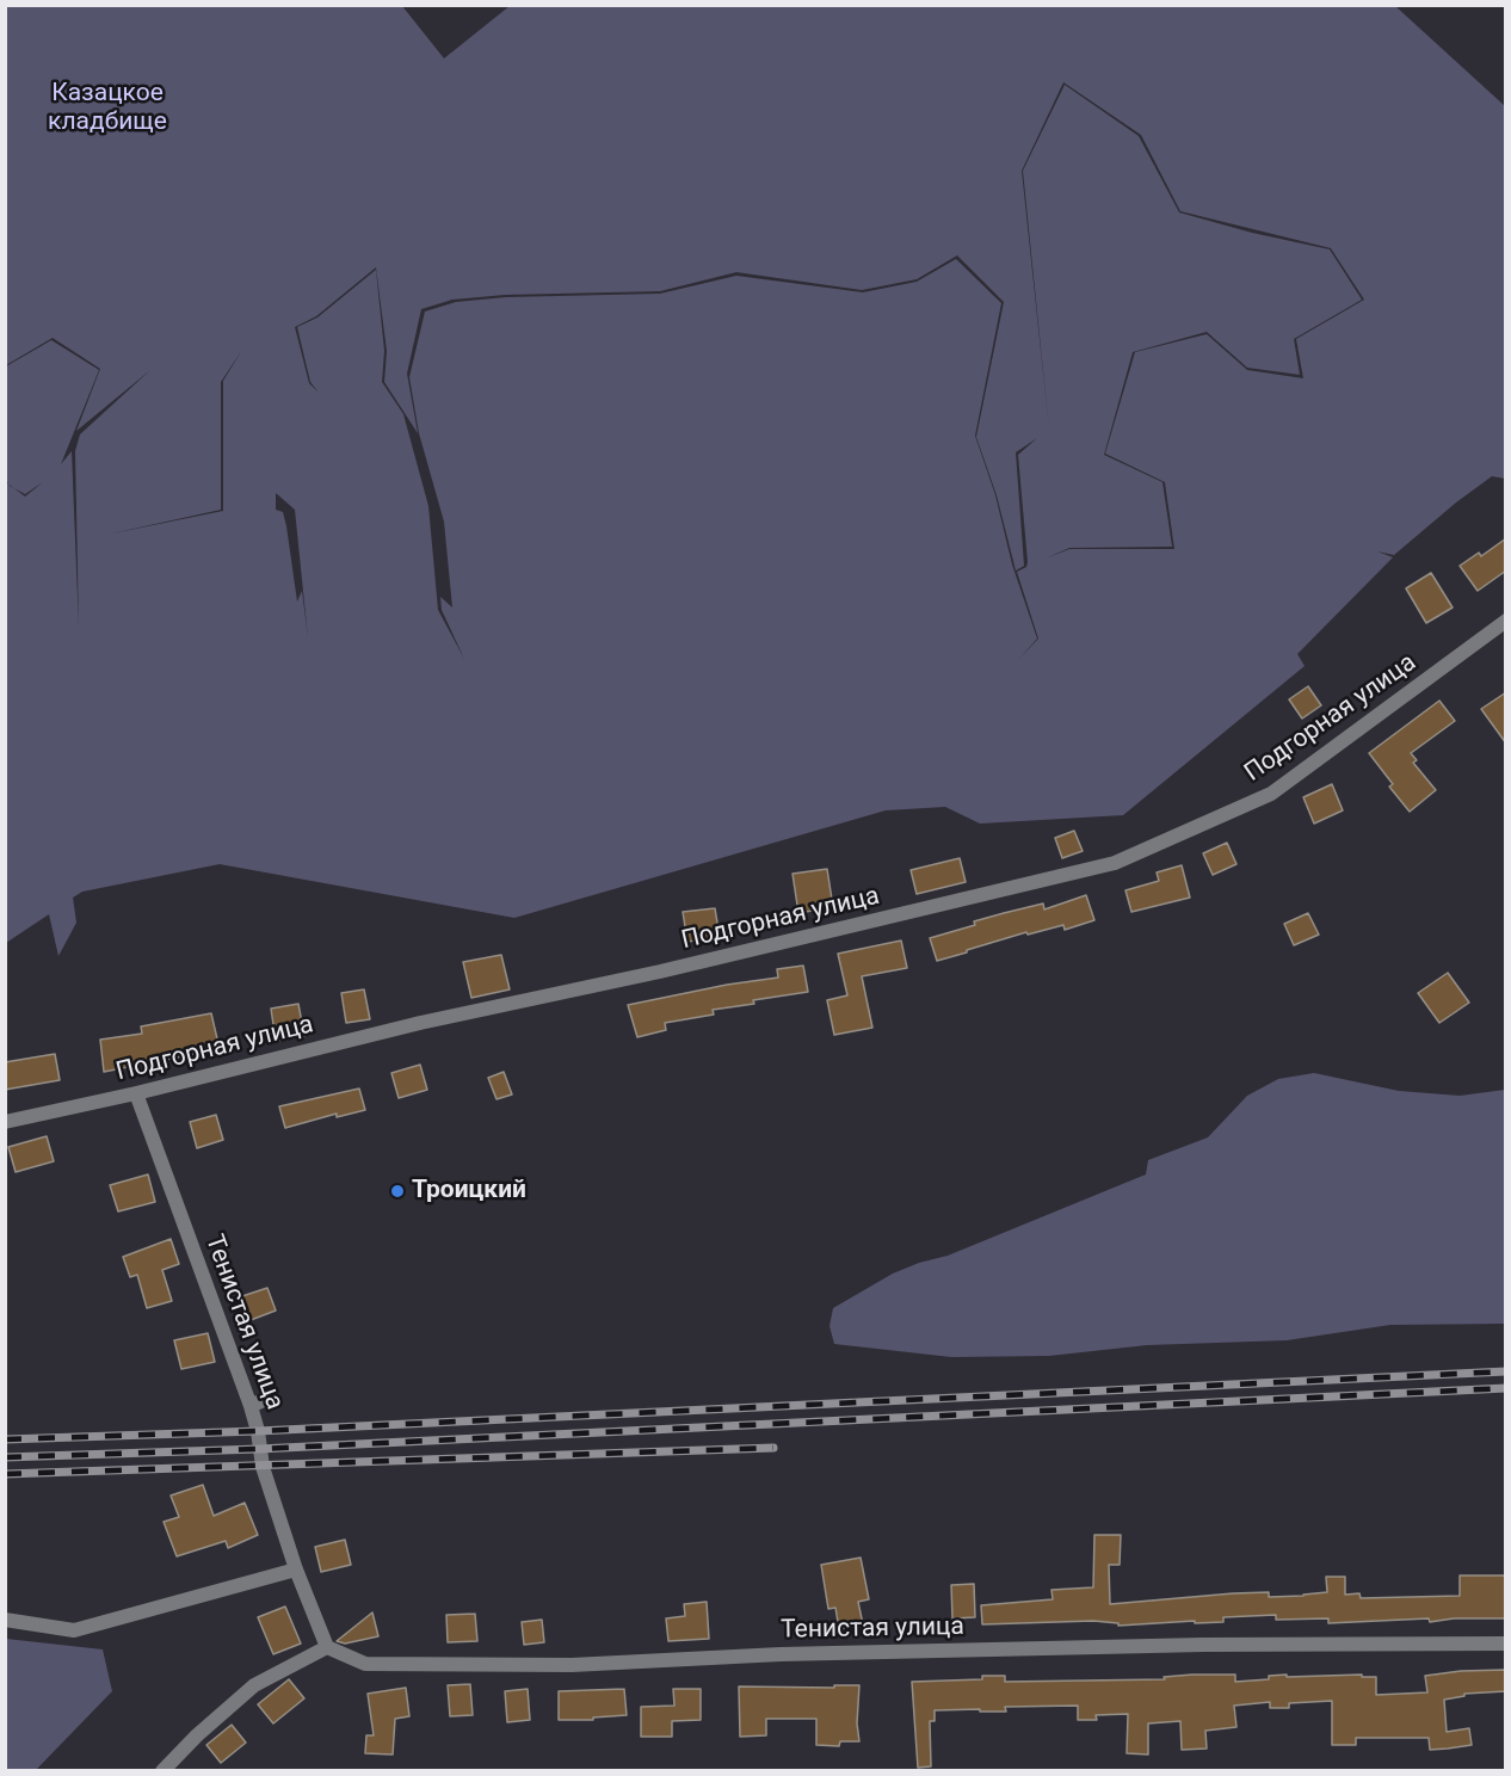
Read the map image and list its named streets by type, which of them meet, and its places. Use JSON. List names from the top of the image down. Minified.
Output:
{"streets":{"street":["Подгорная улица","Тенистая улица"]},"crossings":[["Подгорная улица","Тенистая улица"]],"parks":["Казацкое кладбище"],"places":["Троицкий"]}
